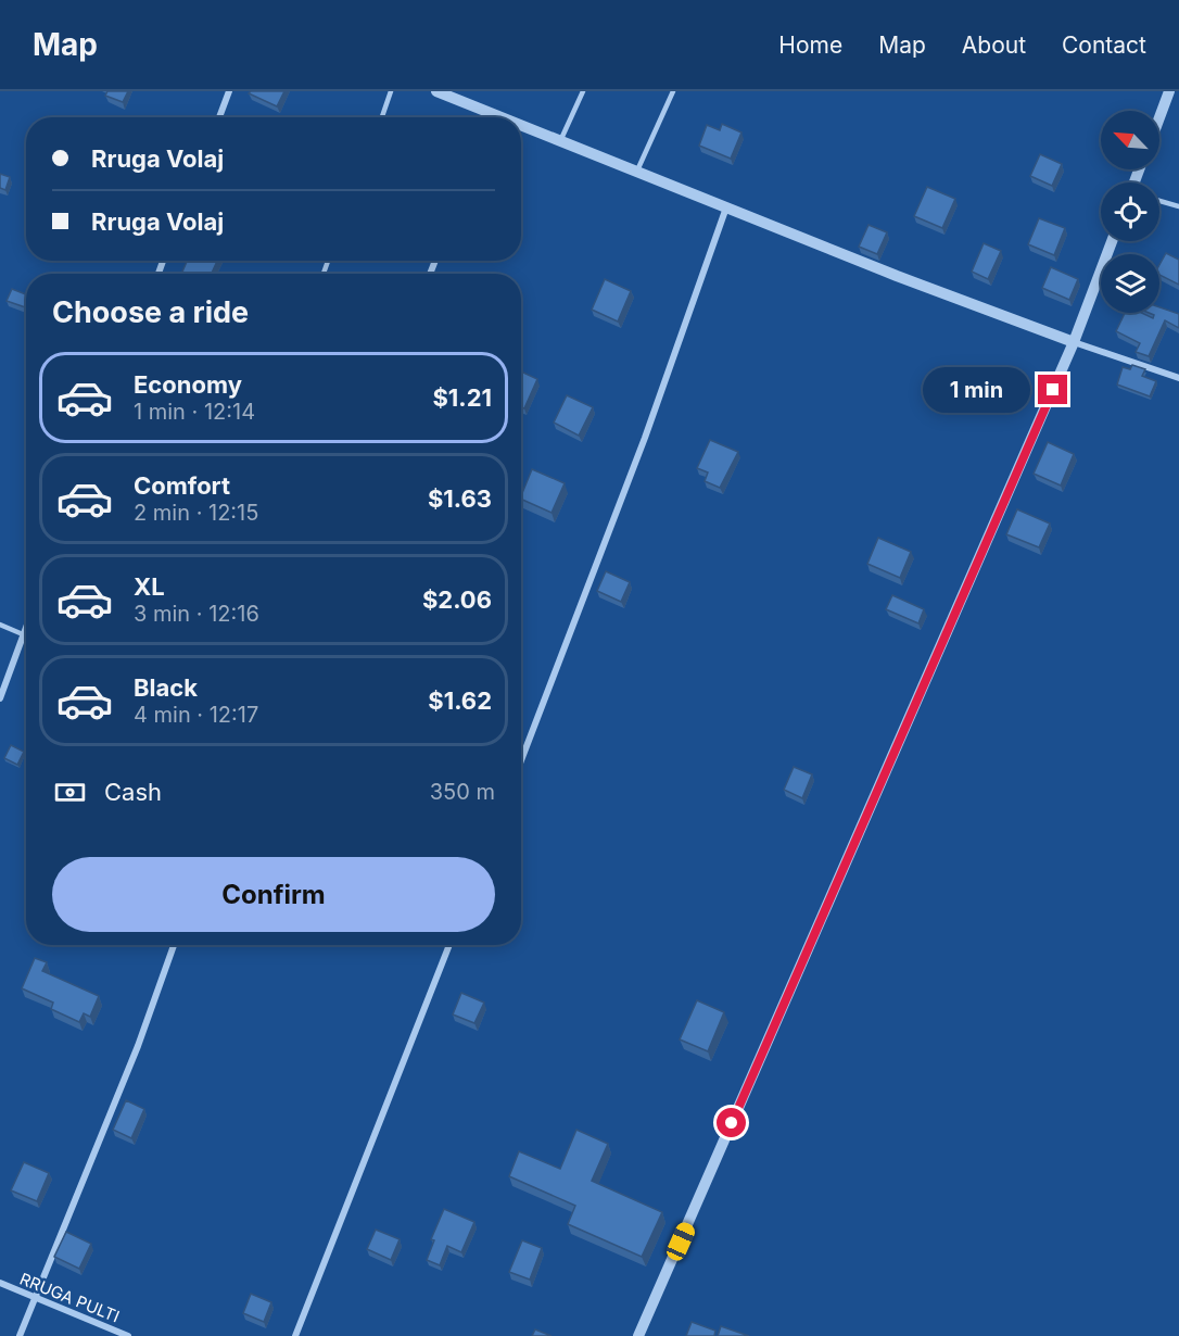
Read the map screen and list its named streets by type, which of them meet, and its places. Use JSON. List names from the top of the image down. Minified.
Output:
{"streets":{"street":["RRUGA PULTI"]},"north":"top left","page":{"header":"Map","nav":["Home","Map","About","Contact"],"banner":["Rruga Volaj","Rruga Volaj"],"heading":"Choose a ride","list":[{"name":"Economy","note":"1 min · 12:14","value":"$1.21"},{"name":"Comfort","note":"2 min · 12:15","value":"$1.63"},{"name":"XL","note":"3 min · 12:16","value":"$2.06"},{"name":"Black","note":"4 min · 12:17","value":"$1.62"}],"bubble":"1 min","pay":["Cash","350 m"],"buttons":"Confirm"}}
